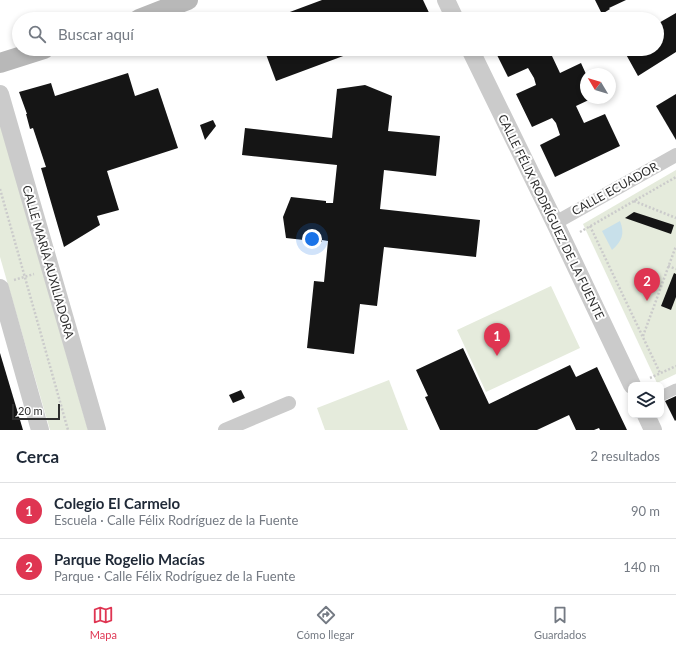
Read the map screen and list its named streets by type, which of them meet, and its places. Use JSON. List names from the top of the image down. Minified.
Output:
{"streets":{"street":["CALLE ECUADOR","CALLE FÉLIX RODRÍGUEZ DE LA FUENTE","CALLE MARÍA AUXILIADORA"]},"crossings":[["CALLE ECUADOR","CALLE FÉLIX RODRÍGUEZ DE LA FUENTE"]],"scale_bar":"20 m","north":"top left","page":{"search":"Buscar aquí","pins":["2","1"],"scale":"20 m","heading":["Cerca","2 resultados"],"list":[{"mark":"1","name":"Colegio El Carmelo","note":"Escuela · Calle Félix Rodríguez de la Fuente","value":"90 m"},{"mark":"2","name":"Parque Rogelio Macías","note":"Parque · Calle Félix Rodríguez de la Fuente","value":"140 m"}],"nav":["Mapa","Cómo llegar","Guardados"]}}
